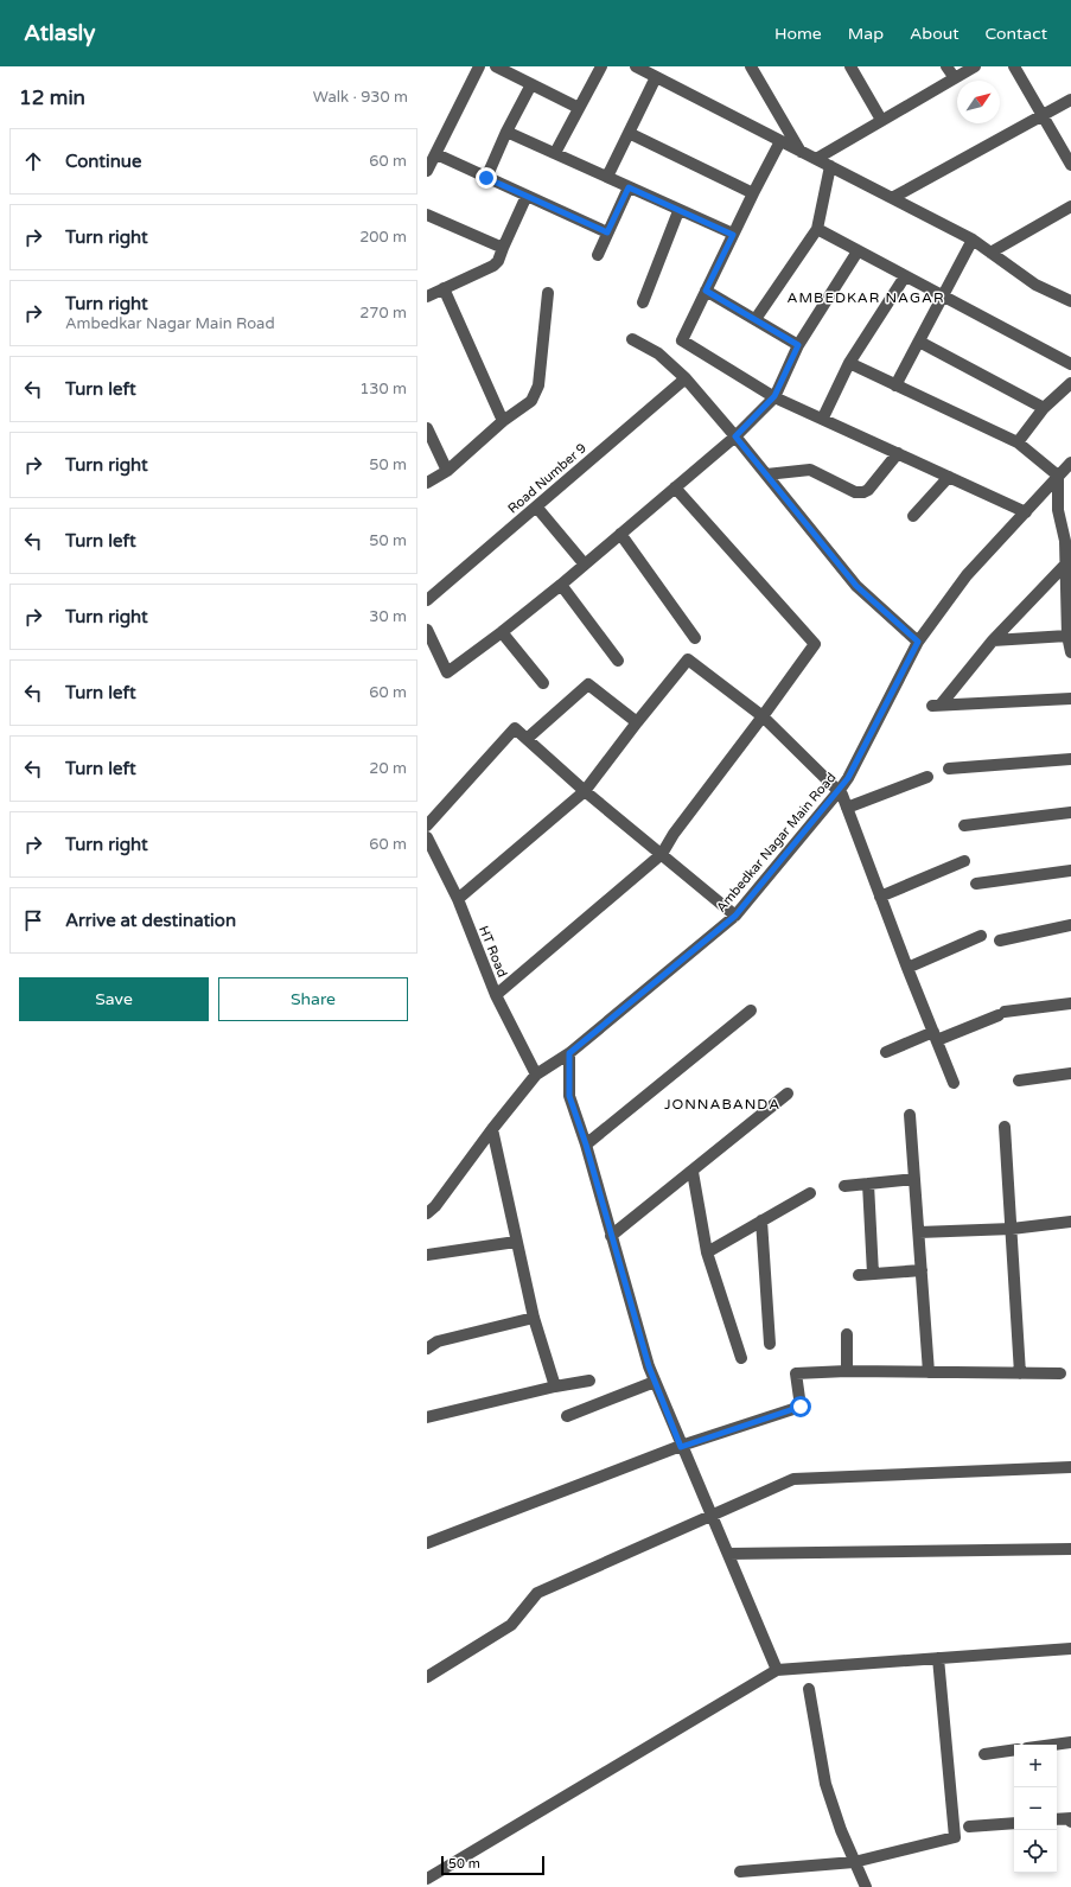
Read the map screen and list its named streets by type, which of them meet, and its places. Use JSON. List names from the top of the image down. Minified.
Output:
{"streets":{"street":["Road Number 9","Ambedkar Nagar Main Road","HT Road"]},"crossings":[["Ambedkar Nagar Main Road","HT Road"]],"districts":["AMBEDKAR NAGAR","JONNABANDA"],"scale_bar":"50 m","north":"top right","page":{"header":"Atlasly","nav":["Home","Map","About","Contact"],"heading":["12 min","Walk · 930 m"],"list":[["Continue","60 m"],["Turn right","200 m"],["Turn right","Ambedkar Nagar Main Road","270 m"],["Turn left","130 m"],["Turn right","50 m"],["Turn left","50 m"],["Turn right","30 m"],["Turn left","60 m"],["Turn left","20 m"],["Turn right","60 m"],"Arrive at destination"],"buttons":["Save","Share"],"map_buttons":["+","−"],"scale":"50 m"}}
